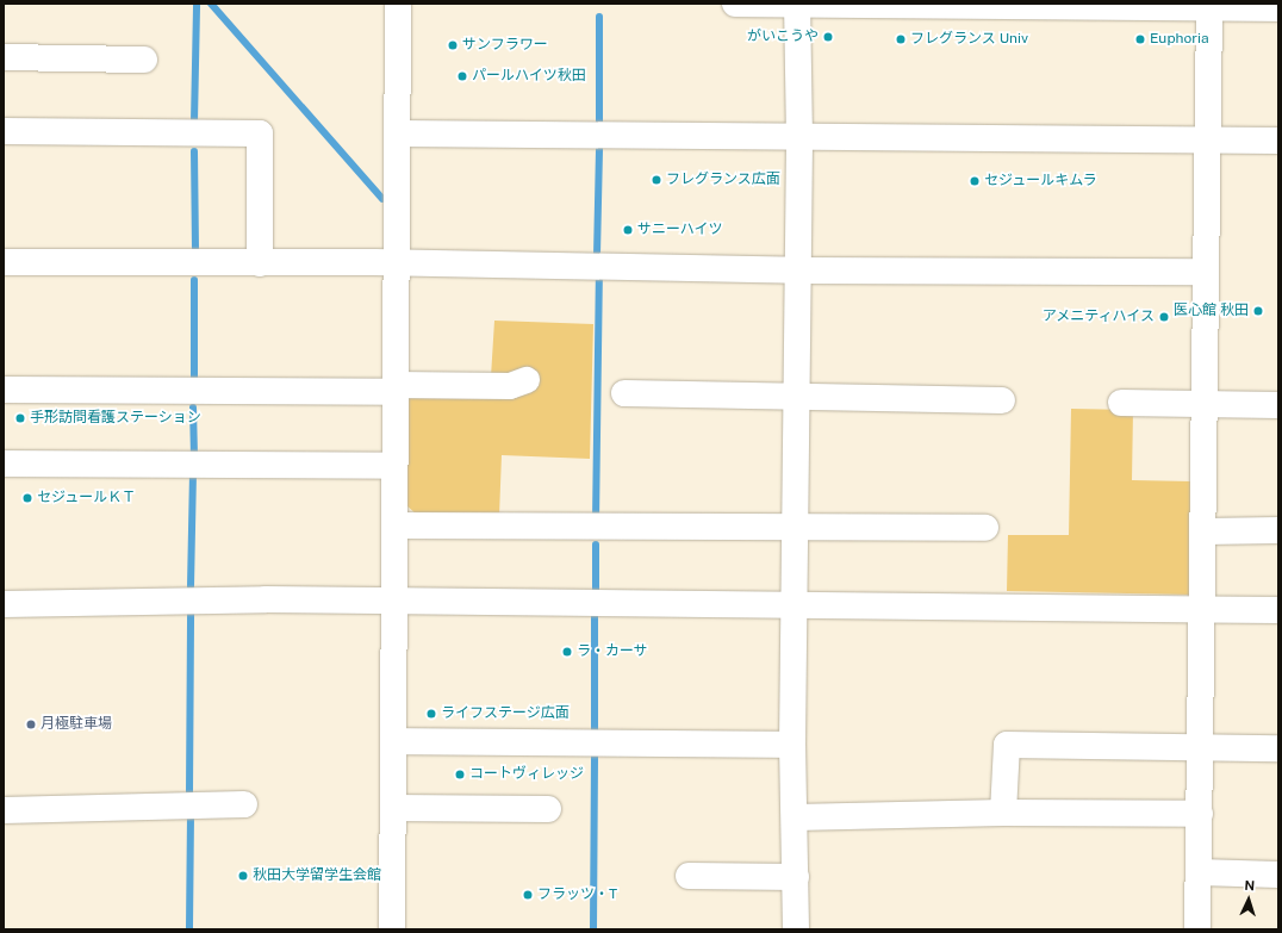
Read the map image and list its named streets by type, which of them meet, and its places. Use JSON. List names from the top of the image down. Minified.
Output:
{"places":["がいこうや","フレグランス Univ","Euphoria","サンフラワー","パールハイツ秋田","フレグランス広面","セジュールキムラ","サニーハイツ","医心館 秋田","アメニティハイス","手形訪問看護ステーション","セジュールＫＴ","ラ・カーサ","ライフステージ広面","月極駐車場","コートヴィレッジ","秋田大学留学生会館","フラッツ・T"],"north":"top"}
